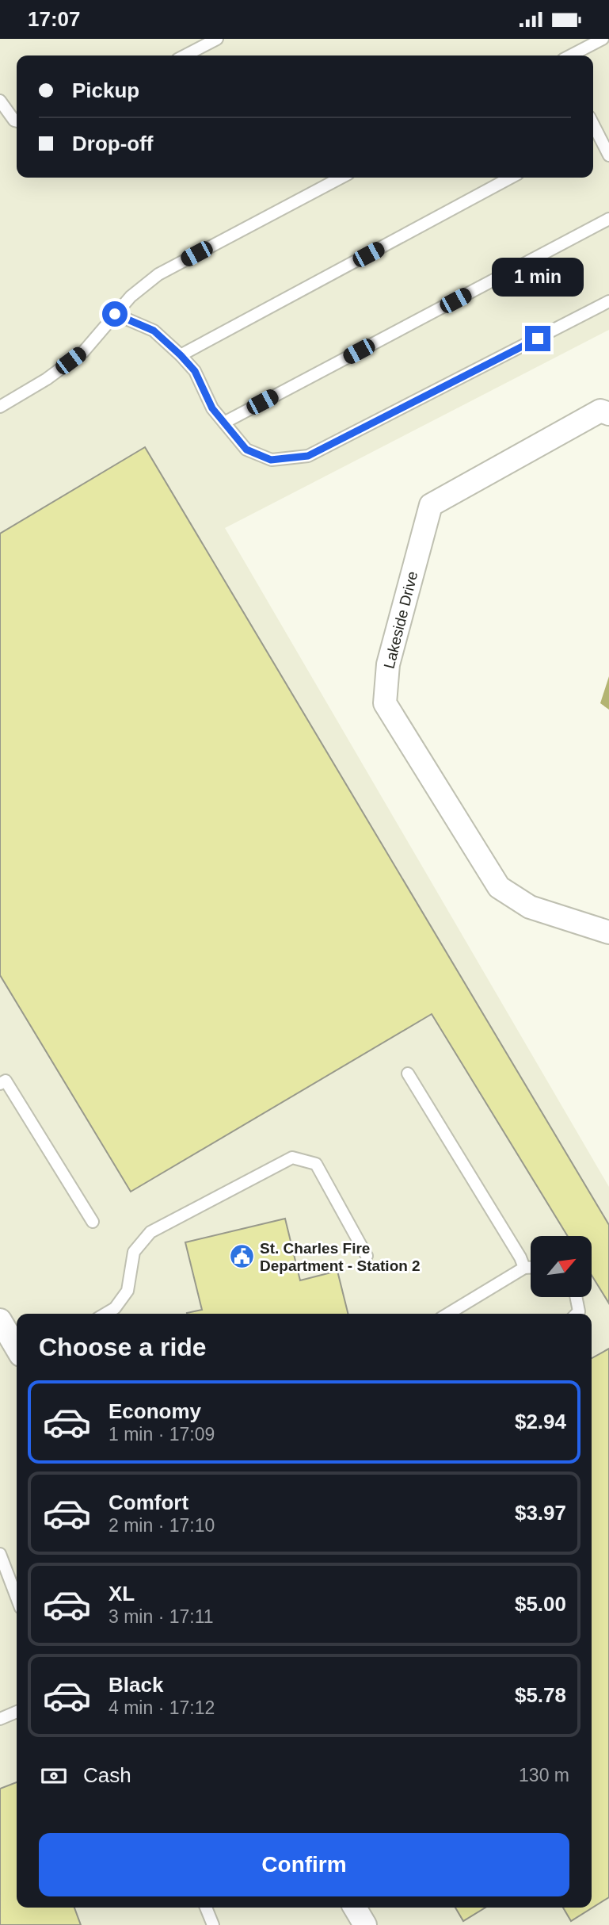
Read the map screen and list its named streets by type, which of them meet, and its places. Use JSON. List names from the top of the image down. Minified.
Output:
{"streets":{"street":["Lakeside Drive"]},"places":{"public building":["St. Charles Fire Department - Station 2"]},"north":"top right","page":{"status":"17:07","banner":["Pickup","Drop-off"],"bubble":"1 min","heading":"Choose a ride","list":[{"name":"Economy","note":"1 min · 17:09","value":"$2.94"},{"name":"Comfort","note":"2 min · 17:10","value":"$3.97"},{"name":"XL","note":"3 min · 17:11","value":"$5.00"},{"name":"Black","note":"4 min · 17:12","value":"$5.78"}],"pay":["Cash","130 m"],"buttons":"Confirm"}}
